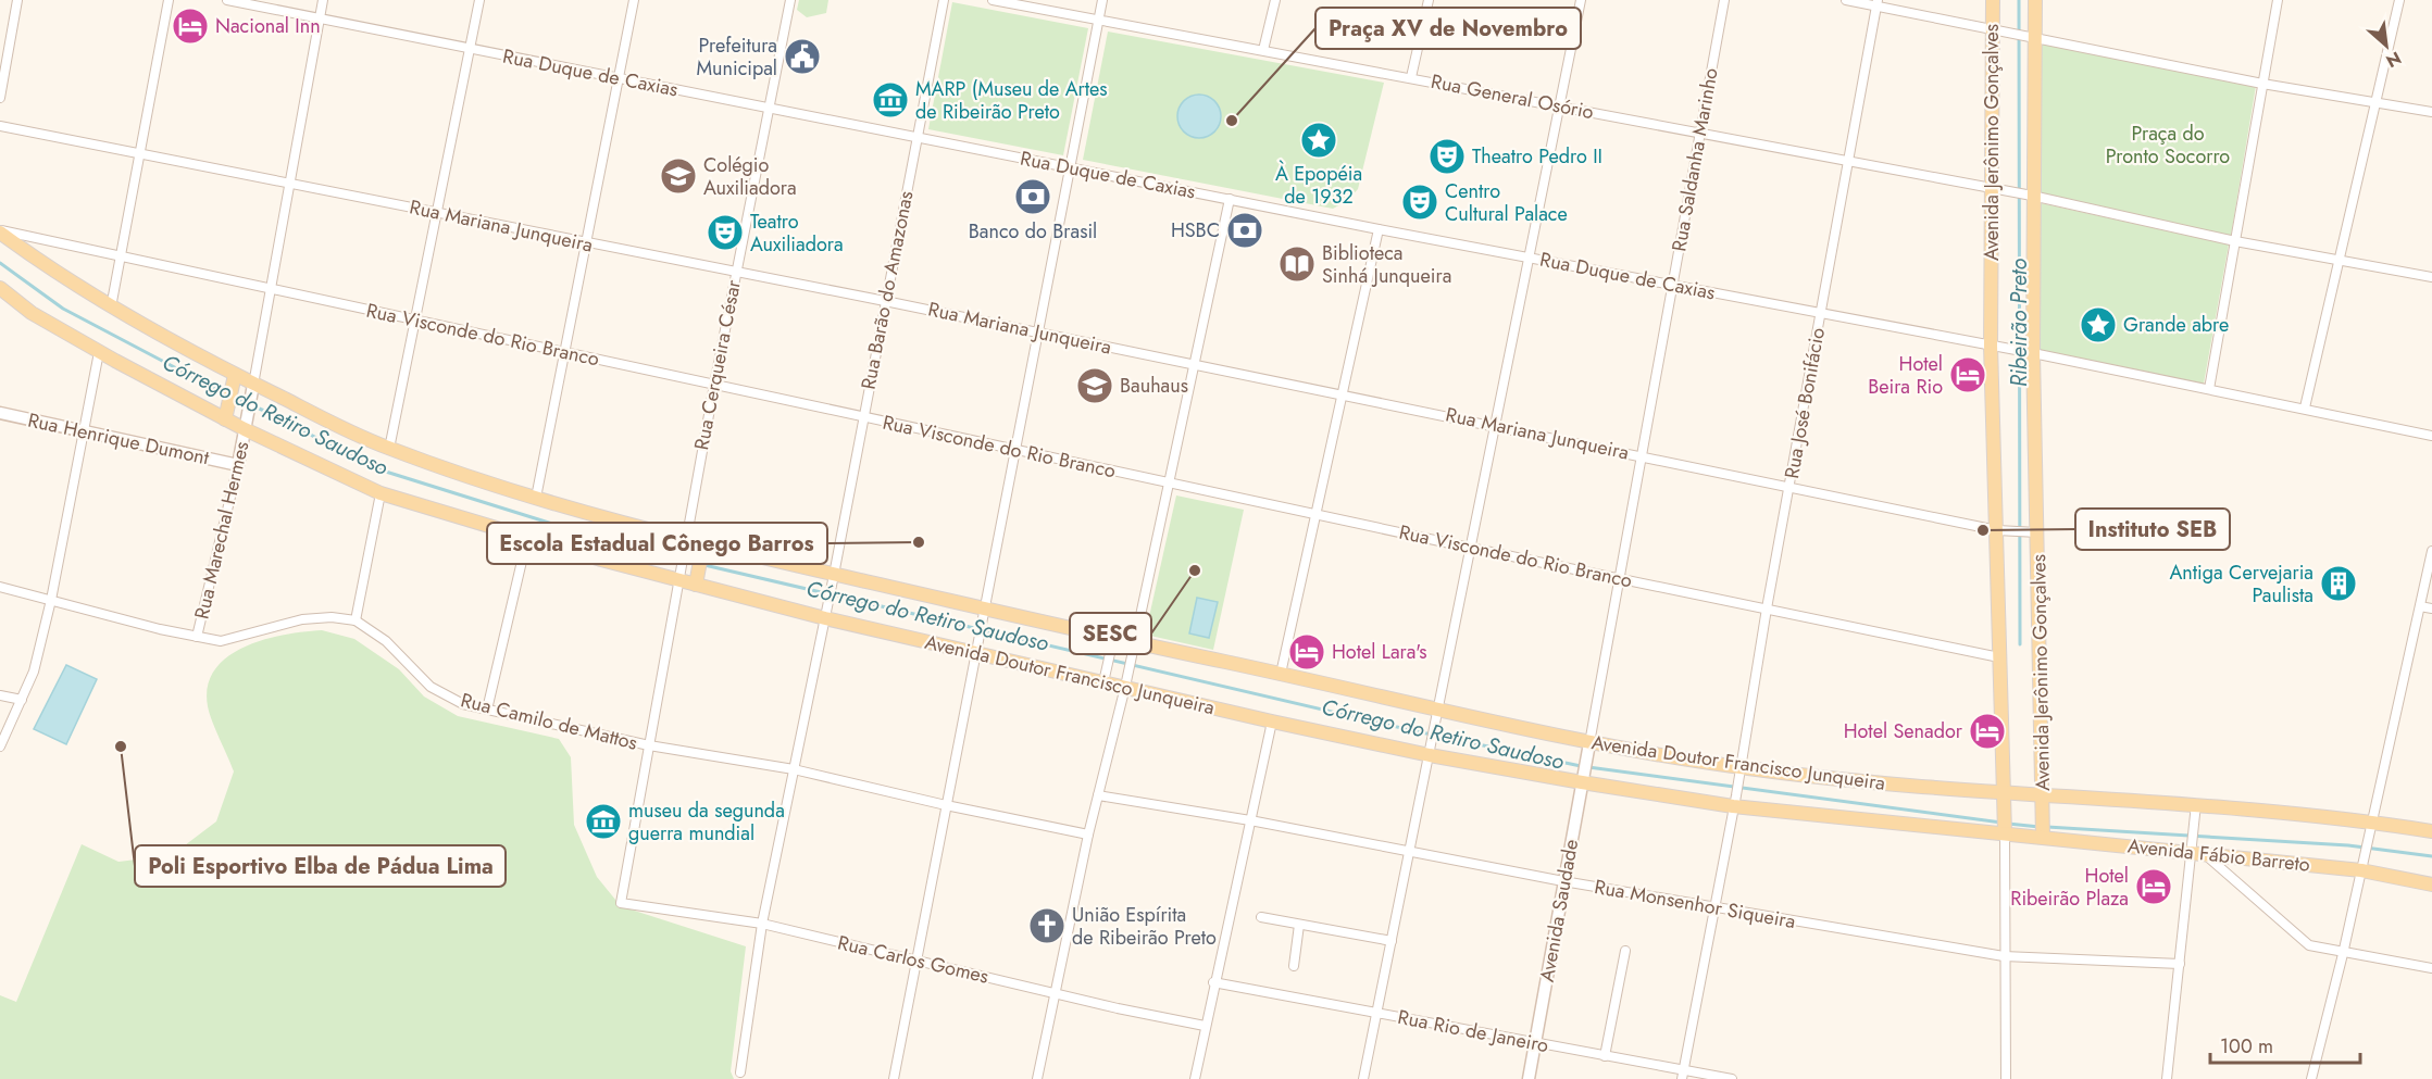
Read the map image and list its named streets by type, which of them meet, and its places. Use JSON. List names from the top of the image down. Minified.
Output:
{"streets":{"main road":["Avenida Jerônimo Gonçalves","Avenida Doutor Francisco Junqueira","Avenida Fábio Barreto"],"street":["Rua Duque de Caxias","Rua General Osório","Rua Saldanha Marinho","Rua Mariana Junqueira","Rua Barão do Amazonas","Rua Visconde do Rio Branco","Rua Cerqueira César","Rua José Bonifácio","Rua Henrique Dumont","Rua Marechal Hermes","Rua Camilo de Mattos","Rua Monsenhor Siqueira","Avenida Saudade","Rua Carlos Gomes","Rua Rio de Janeiro"]},"crossings":[["Rua Duque de Caxias","Avenida Jerônimo Gonçalves"],["Rua Duque de Caxias","Rua Saldanha Marinho"],["Rua Duque de Caxias","Rua Barão do Amazonas"],["Rua Duque de Caxias","Rua Cerqueira César"],["Rua Duque de Caxias","Rua José Bonifácio"],["Rua General Osório","Avenida Jerônimo Gonçalves"],["Rua General Osório","Rua Saldanha Marinho"],["Rua General Osório","Rua José Bonifácio"],["Avenida Jerônimo Gonçalves","Rua Mariana Junqueira"],["Avenida Jerônimo Gonçalves","Rua Visconde do Rio Branco"],["Avenida Jerônimo Gonçalves","Avenida Doutor Francisco Junqueira"],["Avenida Jerônimo Gonçalves","Avenida Fábio Barreto"],["Rua Saldanha Marinho","Rua Mariana Junqueira"],["Rua Saldanha Marinho","Rua Visconde do Rio Branco"],["Rua Saldanha Marinho","Avenida Doutor Francisco Junqueira"],["Rua Saldanha Marinho","Avenida Saudade"],["Rua Mariana Junqueira","Rua Barão do Amazonas"],["Rua Mariana Junqueira","Rua Cerqueira César"],["Rua Mariana Junqueira","Rua José Bonifácio"],["Rua Barão do Amazonas","Rua Visconde do Rio Branco"],["Rua Barão do Amazonas","Avenida Doutor Francisco Junqueira"],["Rua Barão do Amazonas","Rua Camilo de Mattos"],["Rua Barão do Amazonas","Rua Carlos Gomes"],["Rua Visconde do Rio Branco","Rua Cerqueira César"],["Rua Visconde do Rio Branco","Rua José Bonifácio"],["Rua Visconde do Rio Branco","Avenida Doutor Francisco Junqueira"],["Rua Cerqueira César","Avenida Doutor Francisco Junqueira"],["Rua Cerqueira César","Rua Camilo de Mattos"],["Rua Cerqueira César","Rua Carlos Gomes"],["Rua José Bonifácio","Avenida Doutor Francisco Junqueira"],["Rua José Bonifácio","Rua Monsenhor Siqueira"],["Rua José Bonifácio","Rua Rio de Janeiro"],["Rua Henrique Dumont","Rua Marechal Hermes"],["Rua Marechal Hermes","Avenida Doutor Francisco Junqueira"],["Rua Marechal Hermes","Rua Camilo de Mattos"],["Avenida Doutor Francisco Junqueira","Avenida Fábio Barreto"],["Avenida Doutor Francisco Junqueira","Avenida Saudade"],["Rua Monsenhor Siqueira","Avenida Saudade"],["Avenida Saudade","Rua Rio de Janeiro"]],"water":["Ribeirão Preto","Córrego do Retiro Saudoso"],"parks":["Praça do Pronto Socorro"],"places":{"hotel":["Nacional Inn","Hotel Beira Rio","Hotel Lara's","Hotel Senador","Hotel Ribeirão Plaza"],"public building":["Prefeitura Municipal"],"museum":["MARP (Museu de Artes de Ribeirão Preto","museu da segunda guerra mundial"],"other":["Praça XV de Novembro","Instituto SEB","Escola Estadual Cônego Barros","SESC","Poli Esportivo Elba de Pádua Lima"],"place":["À Epopéia de 1932","Grande abre"],"theatre":["Theatro Pedro II","Centro Cultural Palace","Teatro Auxiliadora"],"school or university":["Colégio Auxiliadora","Bauhaus"],"bank":["Banco do Brasil","HSBC"],"library":["Biblioteca Sinhá Junqueira"],"building":["Antiga Cervejaria Paulista"],"church":["União Espírita de Ribeirão Preto"]},"scale_bar":"100 m","north":"bottom right"}
